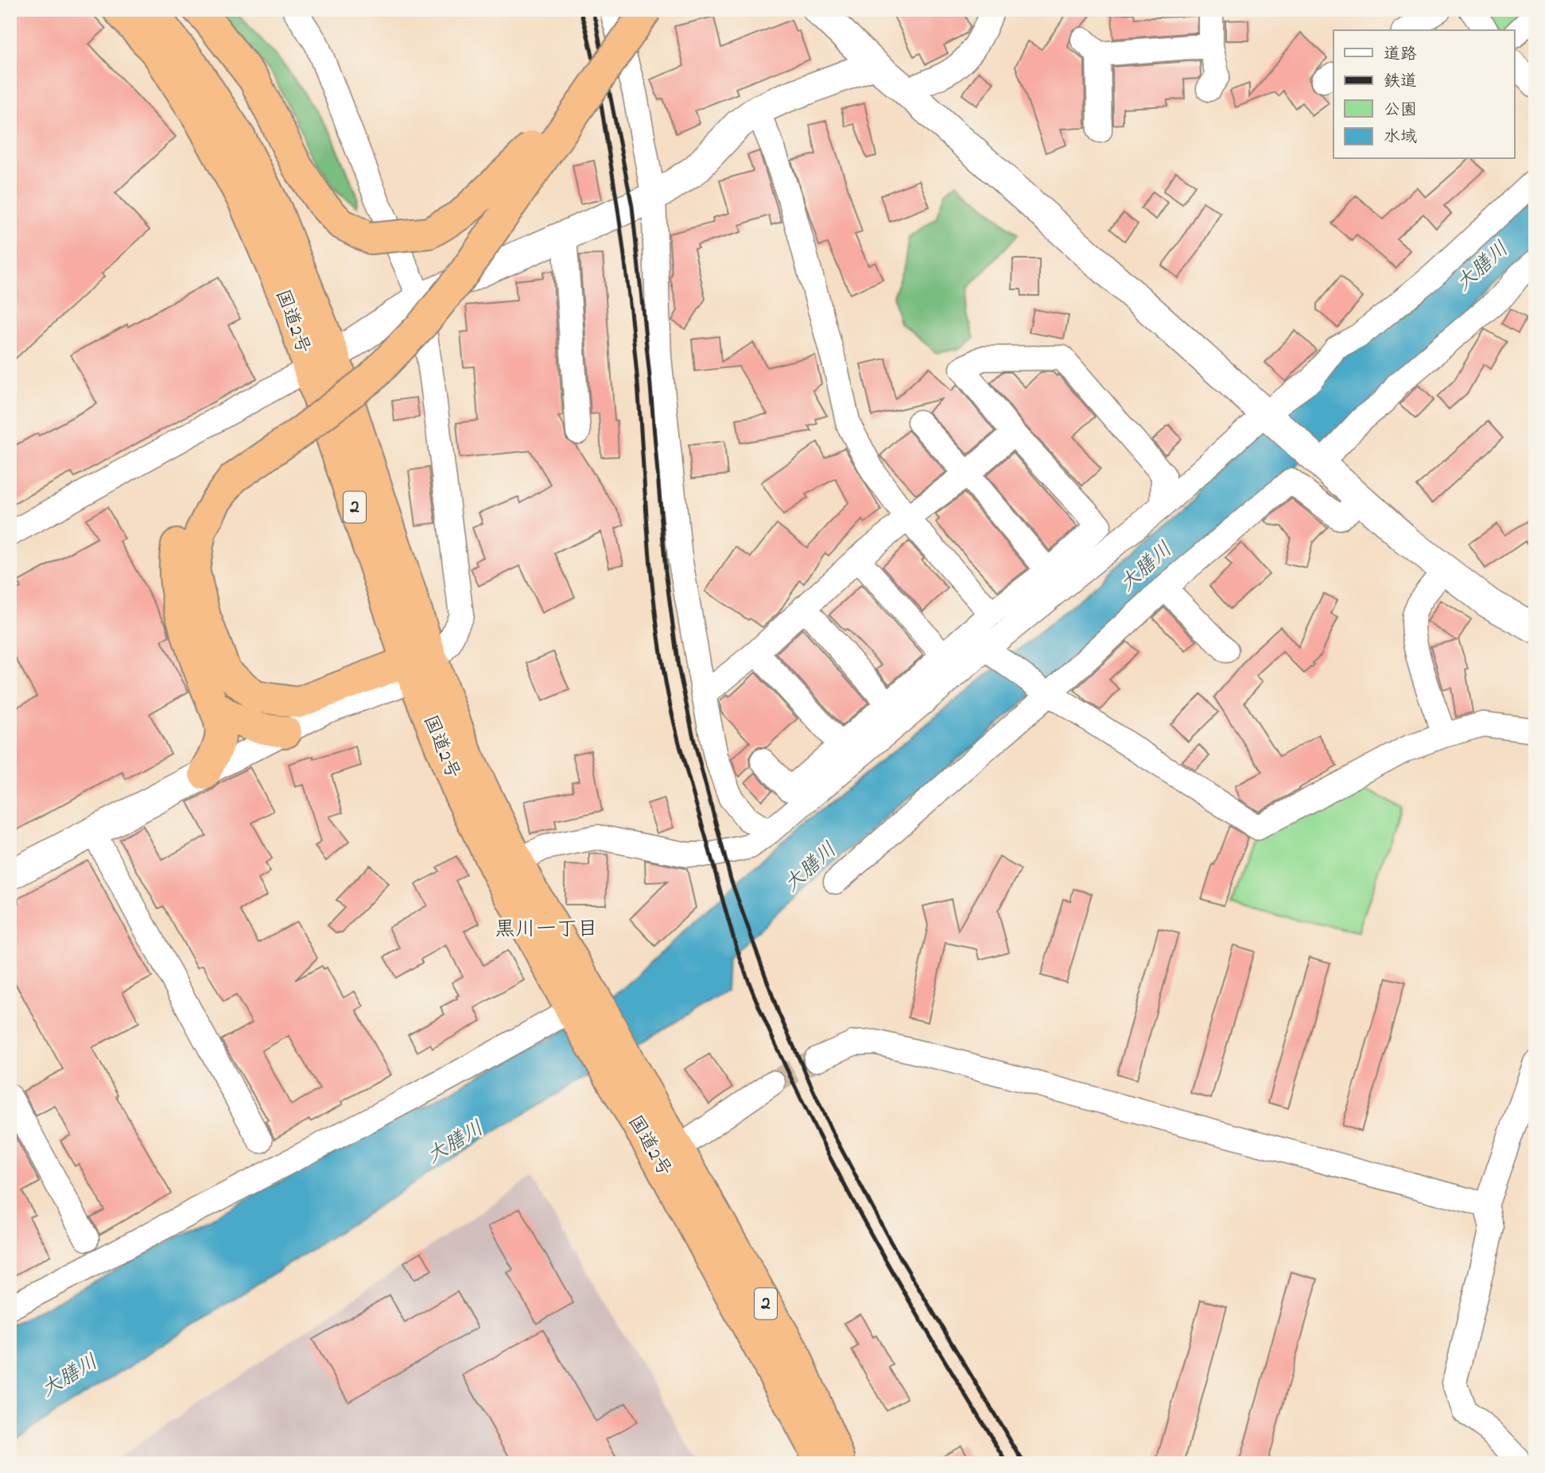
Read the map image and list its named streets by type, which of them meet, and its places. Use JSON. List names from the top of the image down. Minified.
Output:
{"streets":{"highway":["国道2号","2"]},"districts":["黒川一丁目"],"water":["大膳川"],"legend":["道路","鉄道","公園","水域"]}
